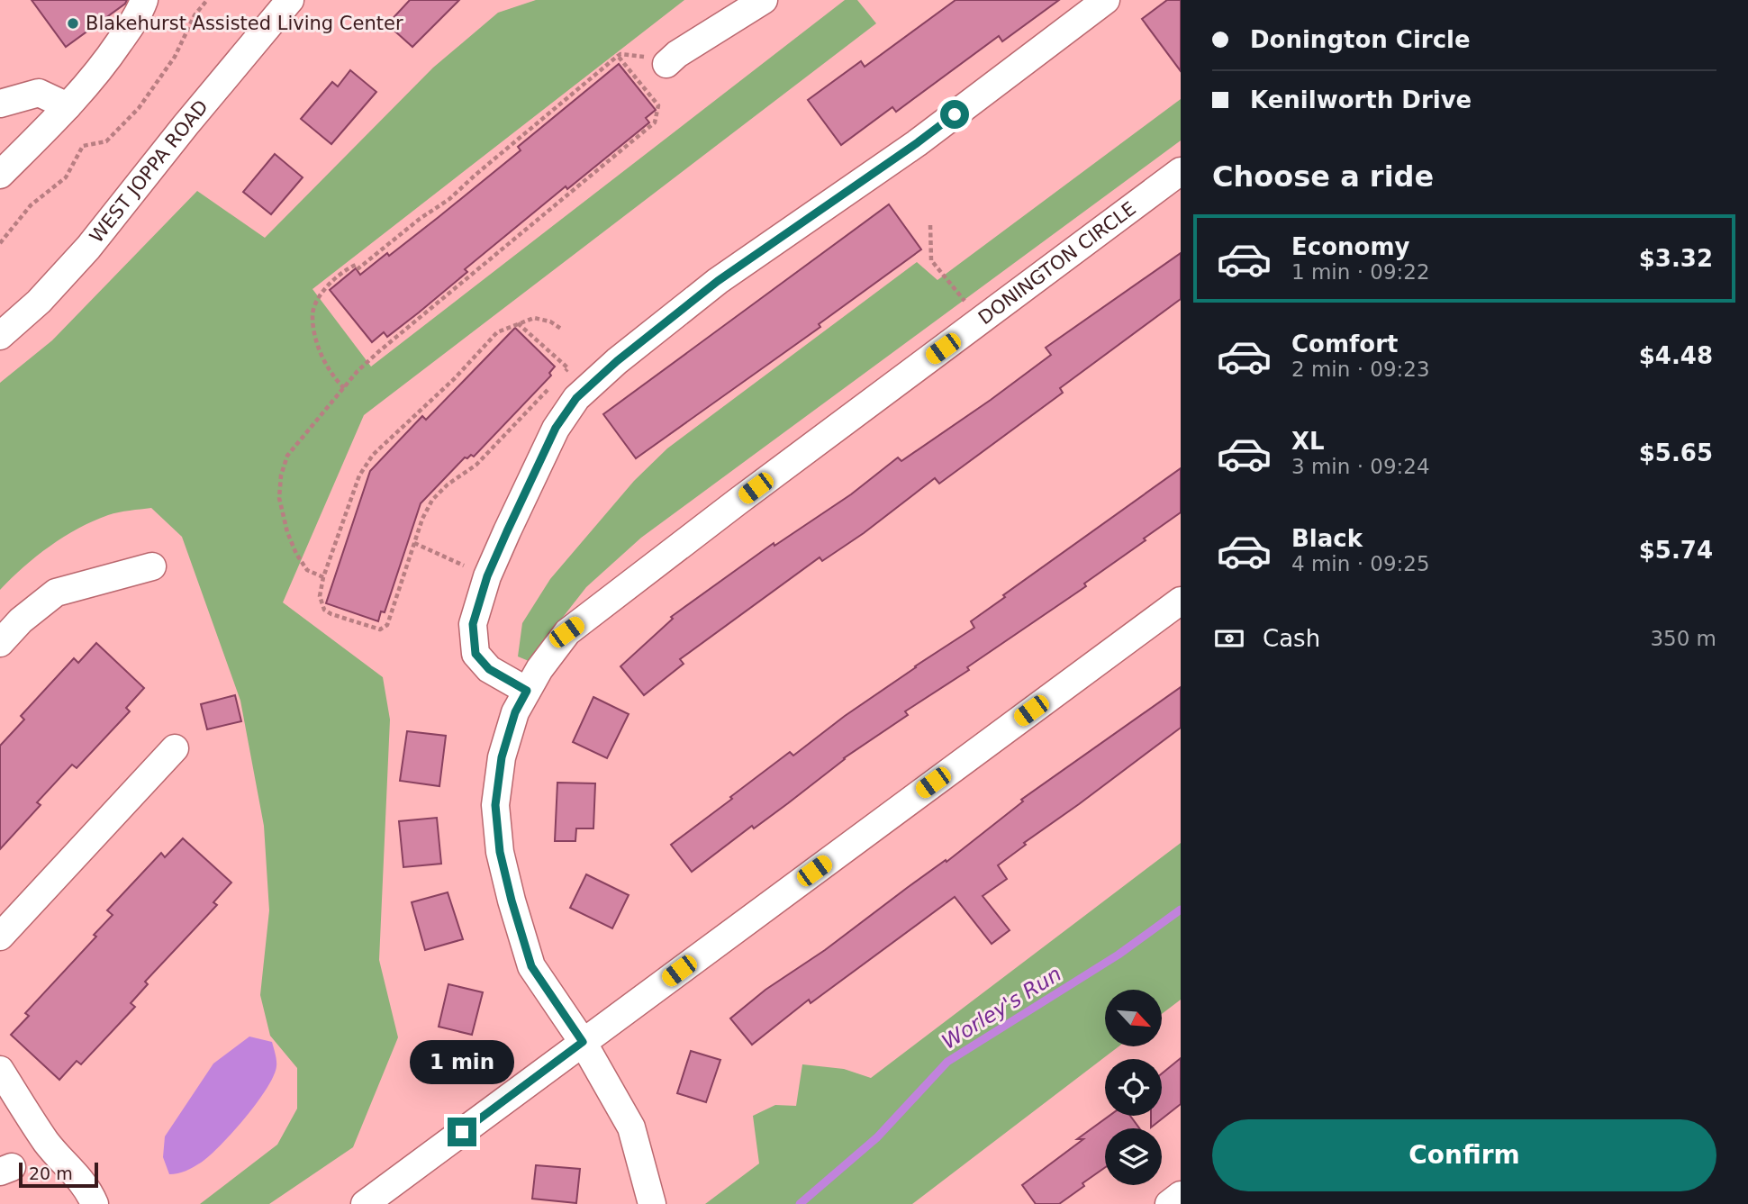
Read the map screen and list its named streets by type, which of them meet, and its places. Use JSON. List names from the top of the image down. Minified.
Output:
{"streets":{"street":["WEST JOPPA ROAD","DONINGTON CIRCLE"]},"water":["Worley's Run"],"places":["Blakehurst Assisted Living Center"],"scale_bar":"20 m","north":"bottom right","page":{"banner":["Donington Circle","Kenilworth Drive"],"heading":"Choose a ride","list":[{"name":"Economy","note":"1 min · 09:22","value":"$3.32"},{"name":"Comfort","note":"2 min · 09:23","value":"$4.48"},{"name":"XL","note":"3 min · 09:24","value":"$5.65"},{"name":"Black","note":"4 min · 09:25","value":"$5.74"}],"pay":["Cash","350 m"],"bubble":"1 min","buttons":"Confirm","scale":"20 m"}}
